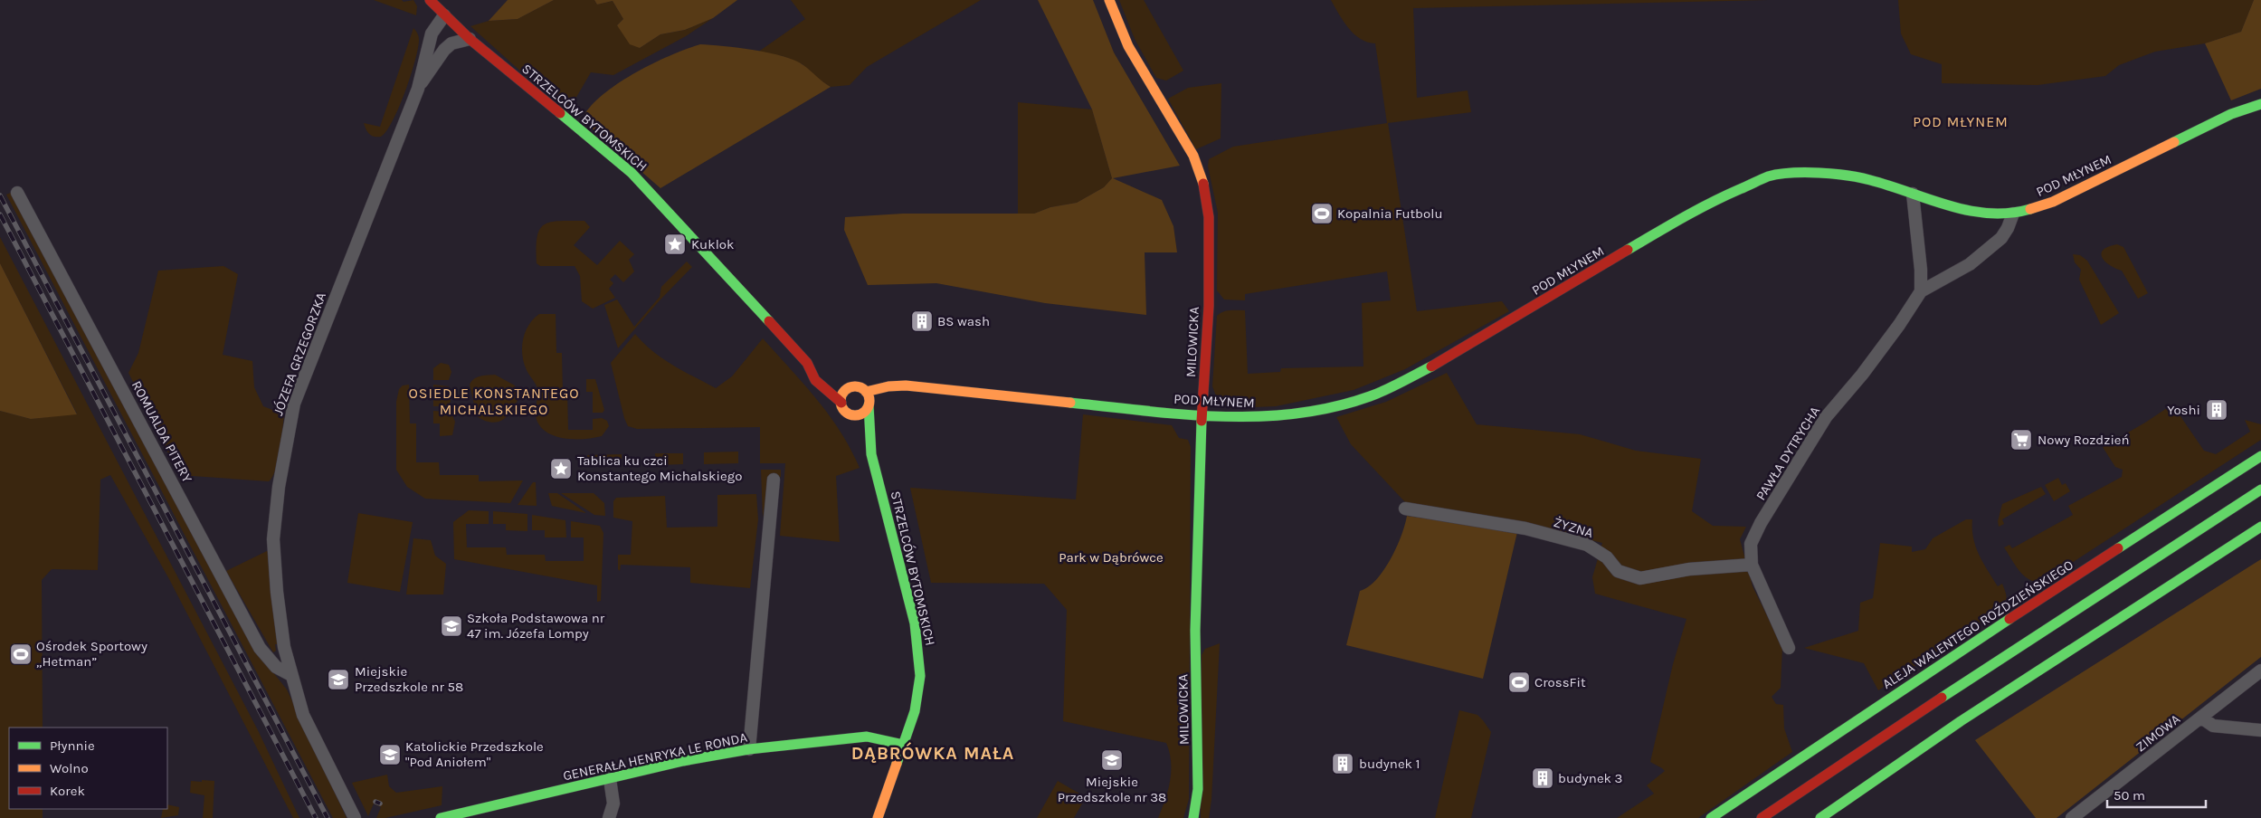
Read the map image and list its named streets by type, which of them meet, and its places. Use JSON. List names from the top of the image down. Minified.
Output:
{"streets":{"main road":["STRZELCÓW BYTOMSKICH","POD MŁYNEM","MILOWICKA","ALEJA WALENTEGO ROŹDZIEŃSKIEGO","GENERAŁA HENRYKA LE RONDA"],"street":["JÓZEFA GRZEGORZKA","ROMUALDA PITERY","PAWŁA DYTRYCHA","ŻYZNA","ZIMOWA"]},"crossings":[["STRZELCÓW BYTOMSKICH","POD MŁYNEM"],["STRZELCÓW BYTOMSKICH","JÓZEFA GRZEGORZKA"],["STRZELCÓW BYTOMSKICH","GENERAŁA HENRYKA LE RONDA"],["POD MŁYNEM","MILOWICKA"],["POD MŁYNEM","PAWŁA DYTRYCHA"],["JÓZEFA GRZEGORZKA","ROMUALDA PITERY"],["PAWŁA DYTRYCHA","ŻYZNA"]],"districts":["POD MŁYNEM","OSIEDLE KONSTANTEGO MICHALSKIEGO","DĄBRÓWKA MAŁA"],"parks":["Park w Dąbrówce"],"places":{"sports":["Kopalnia Futbolu","Ośrodek Sportowy „Hetman”","CrossFit"],"place":["Kuklok","Tablica ku czci Konstantego Michalskiego"],"building":["BS wash","Yoshi","budynek 1","budynek 3"],"supermarket":["Nowy Rozdzień"],"school or university":["Szkoła Podstawowa nr 47 im. Józefa Lompy","Miejskie Przedszkole nr 58","Katolickie Przedszkole \"Pod Aniołem\"","Miejskie Przedszkole nr 38"]},"legend":["Płynnie","Wolno","Korek"],"scale_bar":"50 m"}
